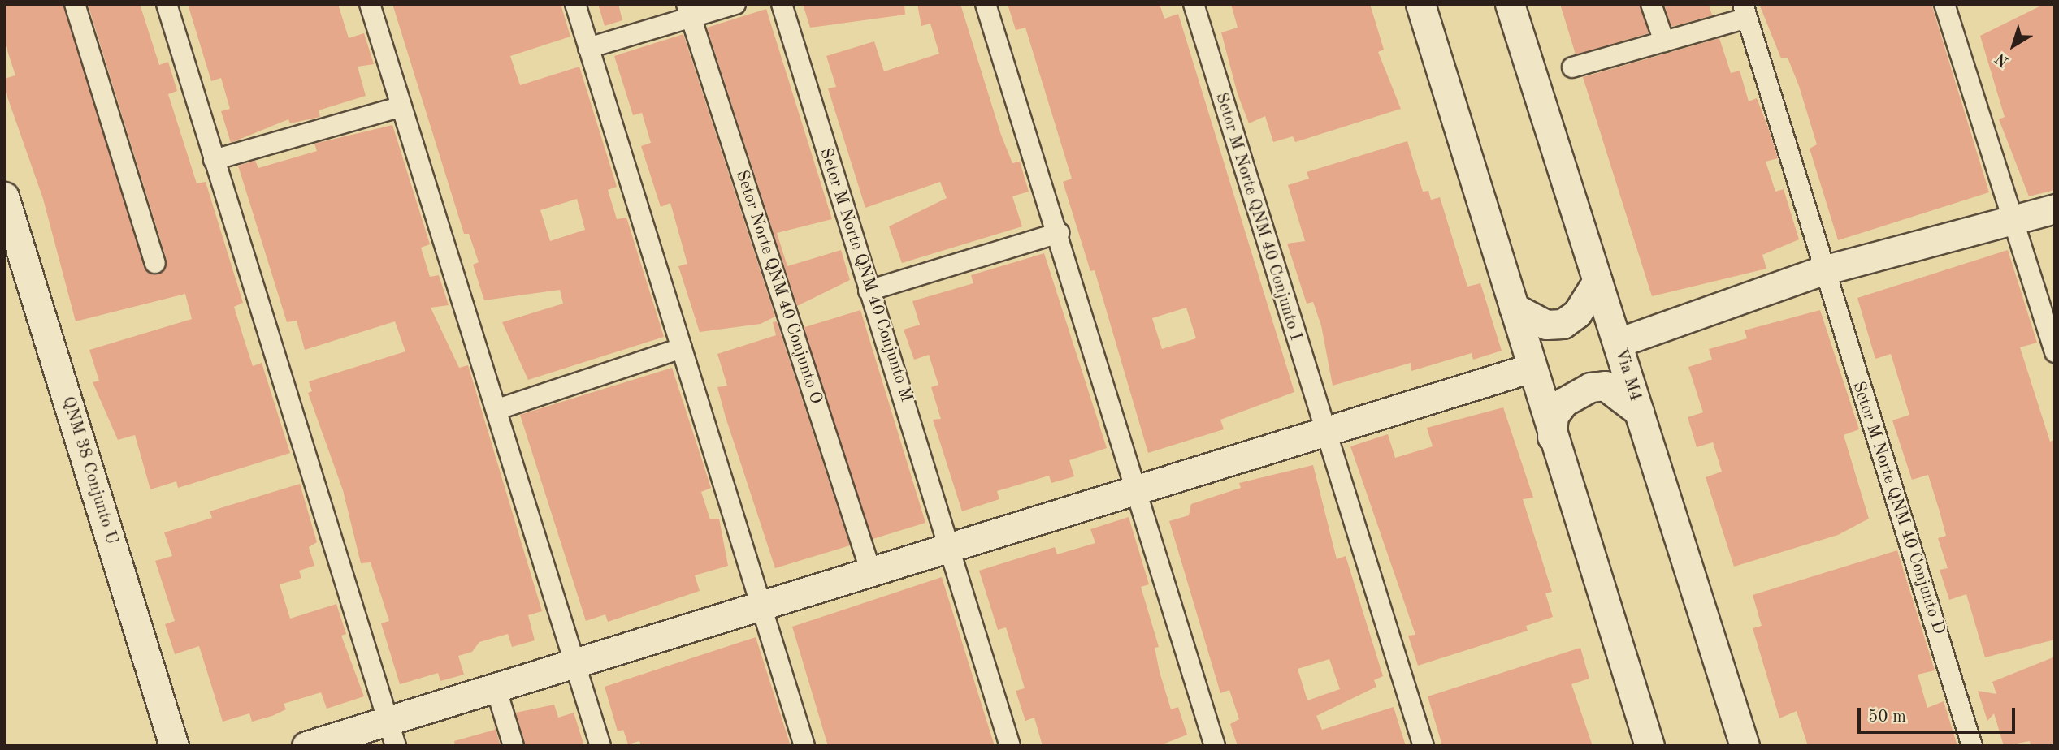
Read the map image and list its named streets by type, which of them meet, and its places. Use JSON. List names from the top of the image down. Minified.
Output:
{"streets":{"street":["Setor M Norte QNM 40 Conjunto I","Setor M Norte QNM 40 Conjunto M","Setor Norte QNM 40 Conjunto O","Via M4","QNM 38 Conjunto U","Setor M Norte QNM 40 Conjunto D"]},"scale_bar":"50 m","north":"bottom left"}
